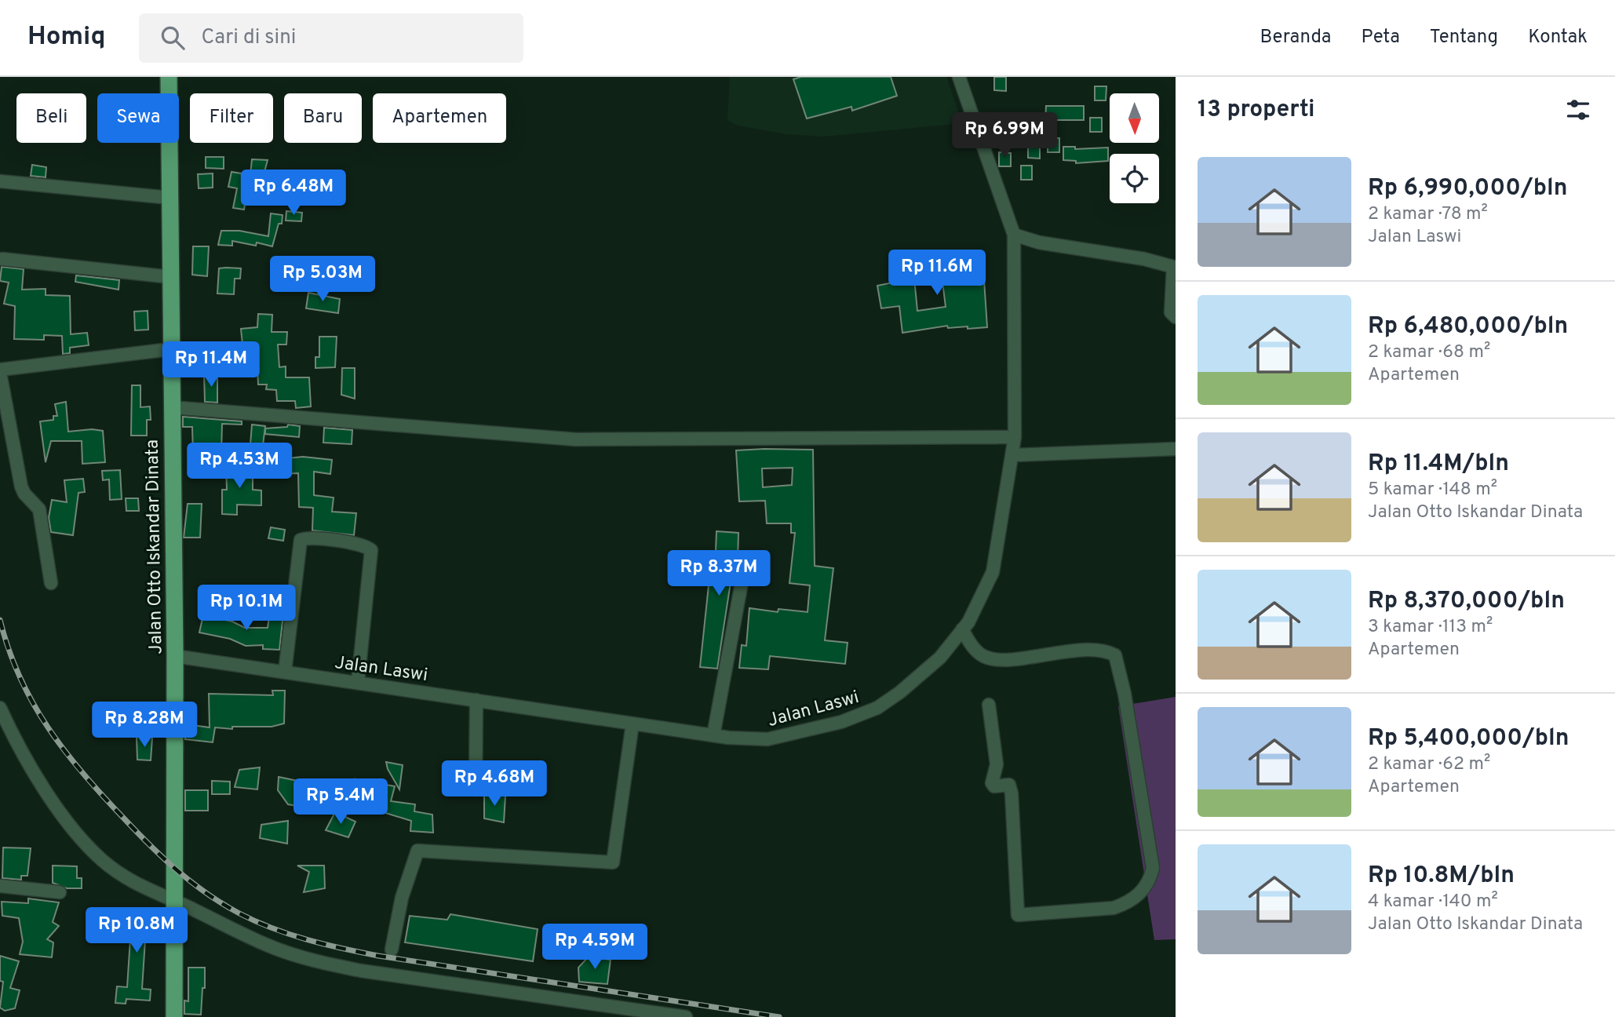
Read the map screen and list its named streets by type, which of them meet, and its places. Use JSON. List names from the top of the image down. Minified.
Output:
{"streets":{"main road":["Jalan Otto Iskandar Dinata"],"street":["Jalan Laswi"]},"crossings":[["Jalan Otto Iskandar Dinata","Jalan Laswi"]],"north":"bottom","page":{"header":"Homiq","search":"Cari di sini","nav":["Beranda","Peta","Tentang","Kontak"],"heading":"13 properti","chip":["Beli","Sewa","Filter","Baru","Apartemen"],"price":["Rp 6.99M","Rp 6.48M","Rp 11.6M","Rp 5.03M","Rp 11.4M","Rp 4.53M","Rp 8.37M","Rp 10.1M","Rp 8.28M","Rp 4.68M","Rp 5.4M","Rp 10.8M","Rp 4.59M"],"list":[{"name":"Rp 6,990,000/bln","note":"2 kamar · 78 m² · Jalan Laswi"},{"name":"Rp 6,480,000/bln","note":"2 kamar · 68 m² · Apartemen"},{"name":"Rp 11.4M/bln","note":"5 kamar · 148 m² · Jalan Otto Iskandar Dinata"},{"name":"Rp 8,370,000/bln","note":"3 kamar · 113 m² · Apartemen"},{"name":"Rp 5,400,000/bln","note":"2 kamar · 62 m² · Apartemen"},{"name":"Rp 10.8M/bln","note":"4 kamar · 140 m² · Jalan Otto Iskandar Dinata"}]}}
